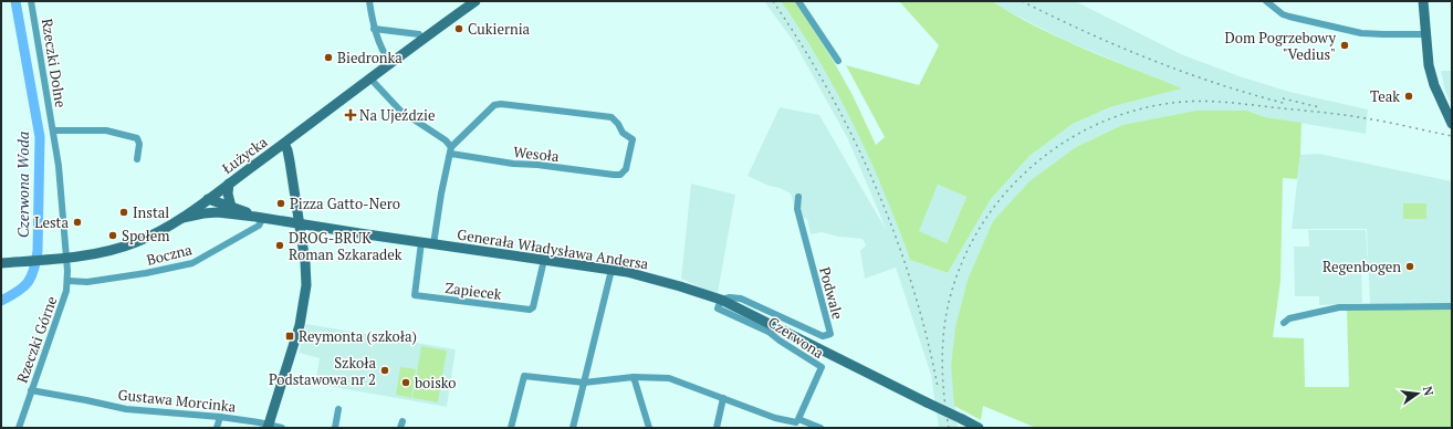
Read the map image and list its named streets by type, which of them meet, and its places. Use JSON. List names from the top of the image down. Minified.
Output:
{"streets":{"street":["Rzeczki Dolne","Wesoła","Łużycka","Generała Władysława Andersa","Boczna","Zapiecek","Podwale","Czerwona","Rzeczki Górne","Gustawa Morcinka"]},"crossings":[["Rzeczki Dolne","Łużycka"],["Rzeczki Dolne","Rzeczki Górne"],["Łużycka","Generała Władysława Andersa"],["Łużycka","Rzeczki Górne"],["Generała Władysława Andersa","Boczna"],["Generała Władysława Andersa","Zapiecek"],["Generała Władysława Andersa","Podwale"],["Generała Władysława Andersa","Czerwona"],["Boczna","Rzeczki Górne"],["Podwale","Czerwona"],["Rzeczki Górne","Gustawa Morcinka"]],"water":["Czerwona Woda"],"places":{"other":["Cukiernia","Dom Pogrzebowy \"Vedius\"","Biedronka","Teak","Pizza Gatto-Nero","Instal","Lesta","Społem","DROG-BRUK Roman Szkaradek","Regenbogen","Szkoła Podstawowa nr 2","boisko"],"health":["Na Ujeździe"],"transit":["Reymonta (szkoła)"]},"north":"right"}
